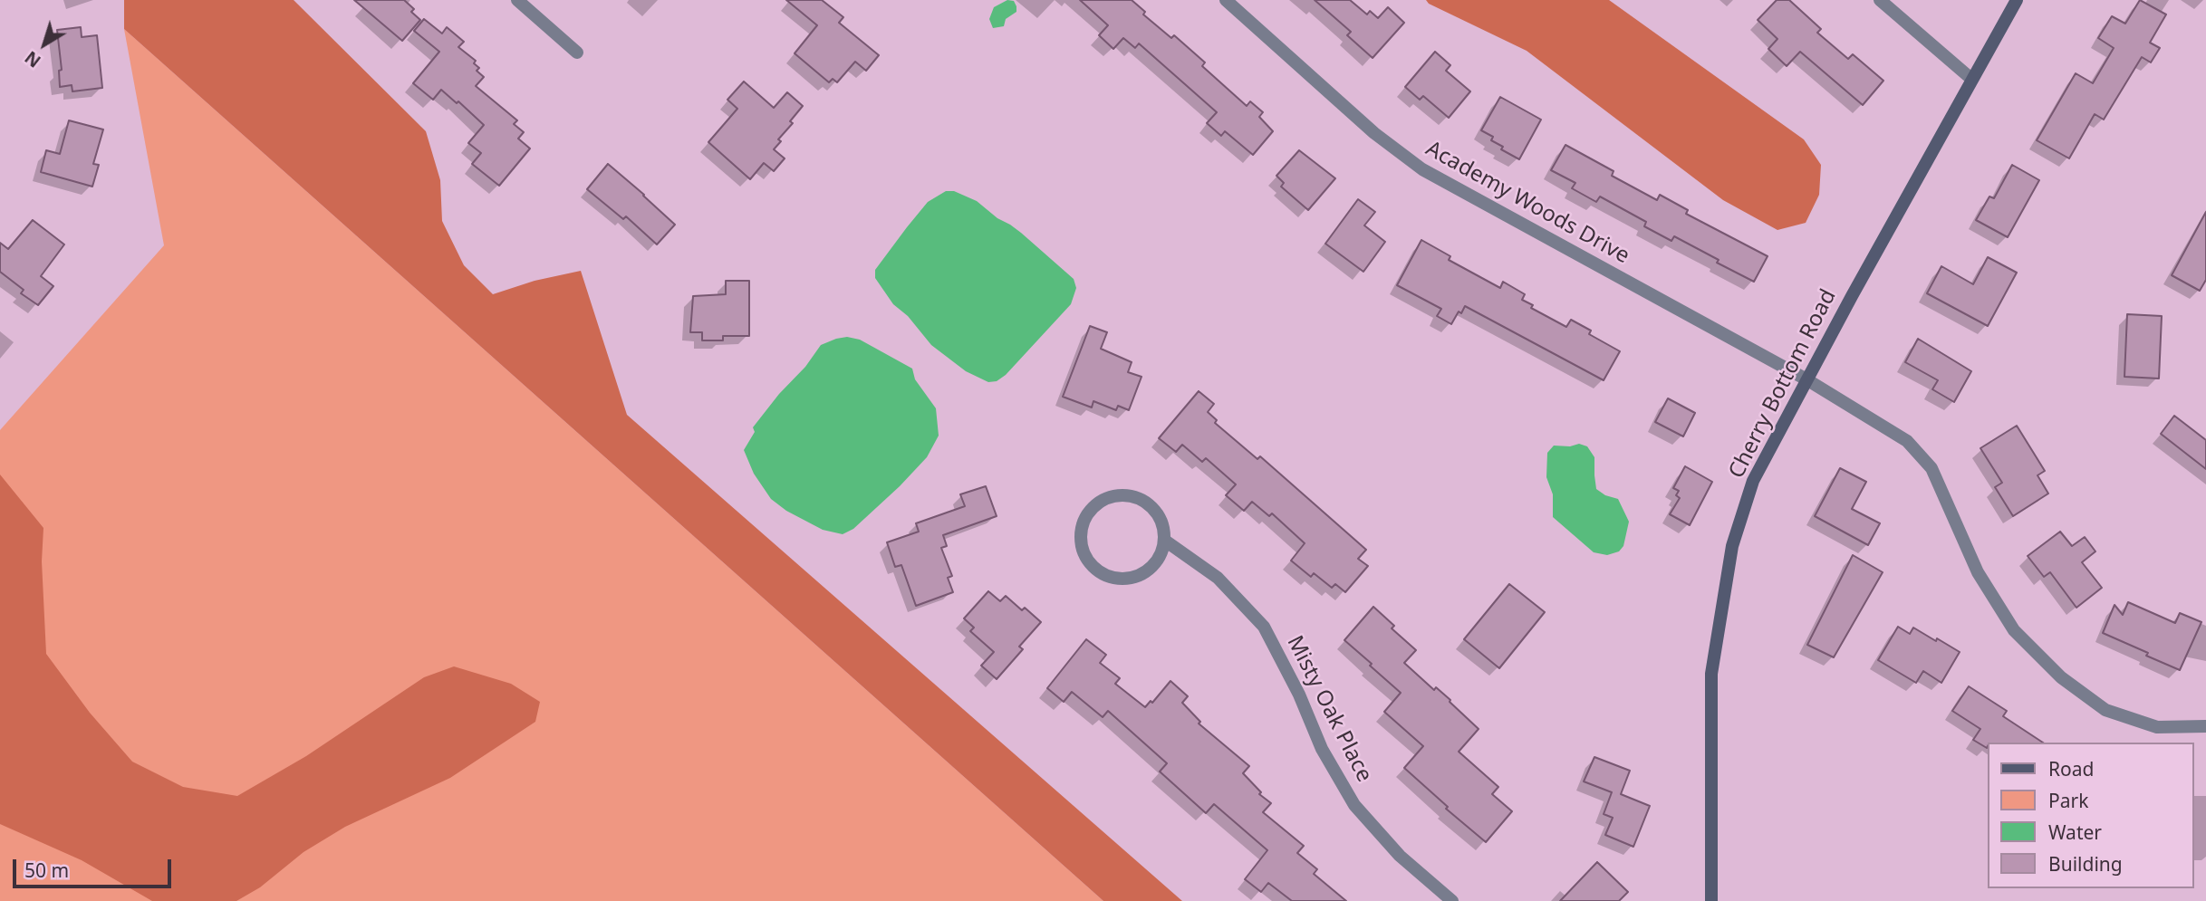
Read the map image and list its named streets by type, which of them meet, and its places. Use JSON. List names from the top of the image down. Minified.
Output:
{"streets":{"main road":["Cherry Bottom Road"],"street":["Academy Woods Drive","Misty Oak Place"]},"crossings":[["Academy Woods Drive","Cherry Bottom Road"]],"legend":["Road","Park","Water","Building"],"scale_bar":"50 m","north":"bottom left"}
